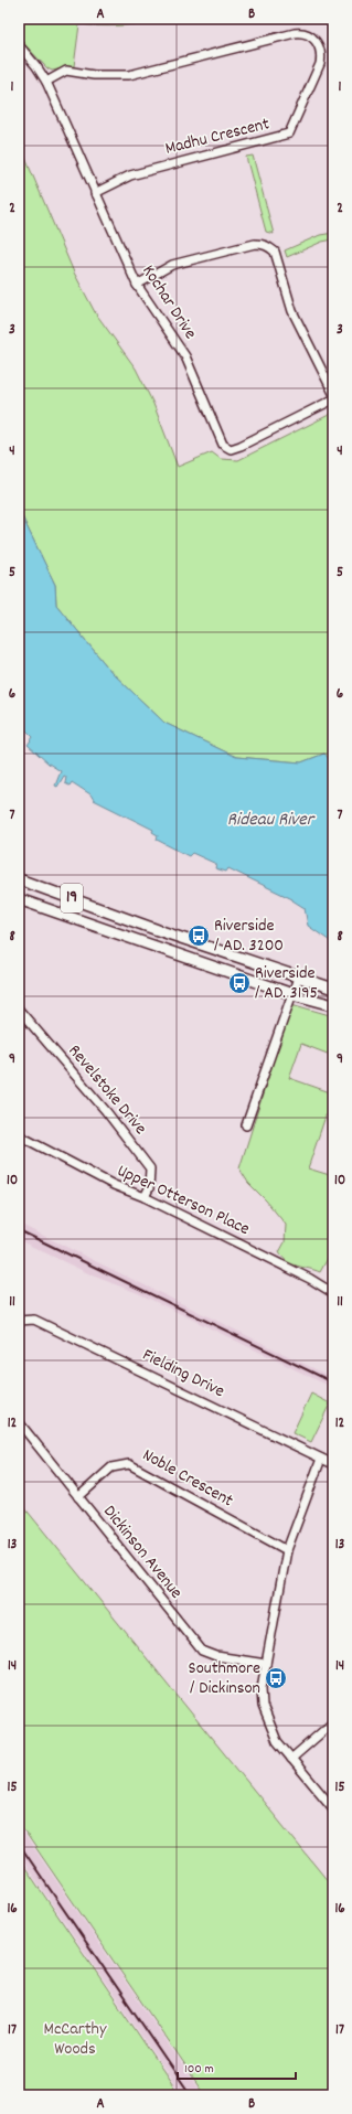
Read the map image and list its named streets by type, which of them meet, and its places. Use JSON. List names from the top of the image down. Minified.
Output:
{"streets":{"main road":["19"],"street":["Madhu Crescent","Kochar Drive","Revelstoke Drive","Upper Otterson Place","Fielding Drive","Noble Crescent","Dickinson Avenue"]},"crossings":[["Madhu Crescent","Kochar Drive"],["Revelstoke Drive","Upper Otterson Place"],["Noble Crescent","Dickinson Avenue"]],"water":["Rideau River"],"parks":["McCarthy Woods"],"places":{"bus stop":["Riverside / AD. 3200","Riverside / AD. 3195","Southmore / Dickinson"]},"scale_bar":"100 m","grid":{"columns":["A","B"],"rows":["1","2","3","4","5","6","7","8","9","10","11","12","13","14","15","16","17"]}}
